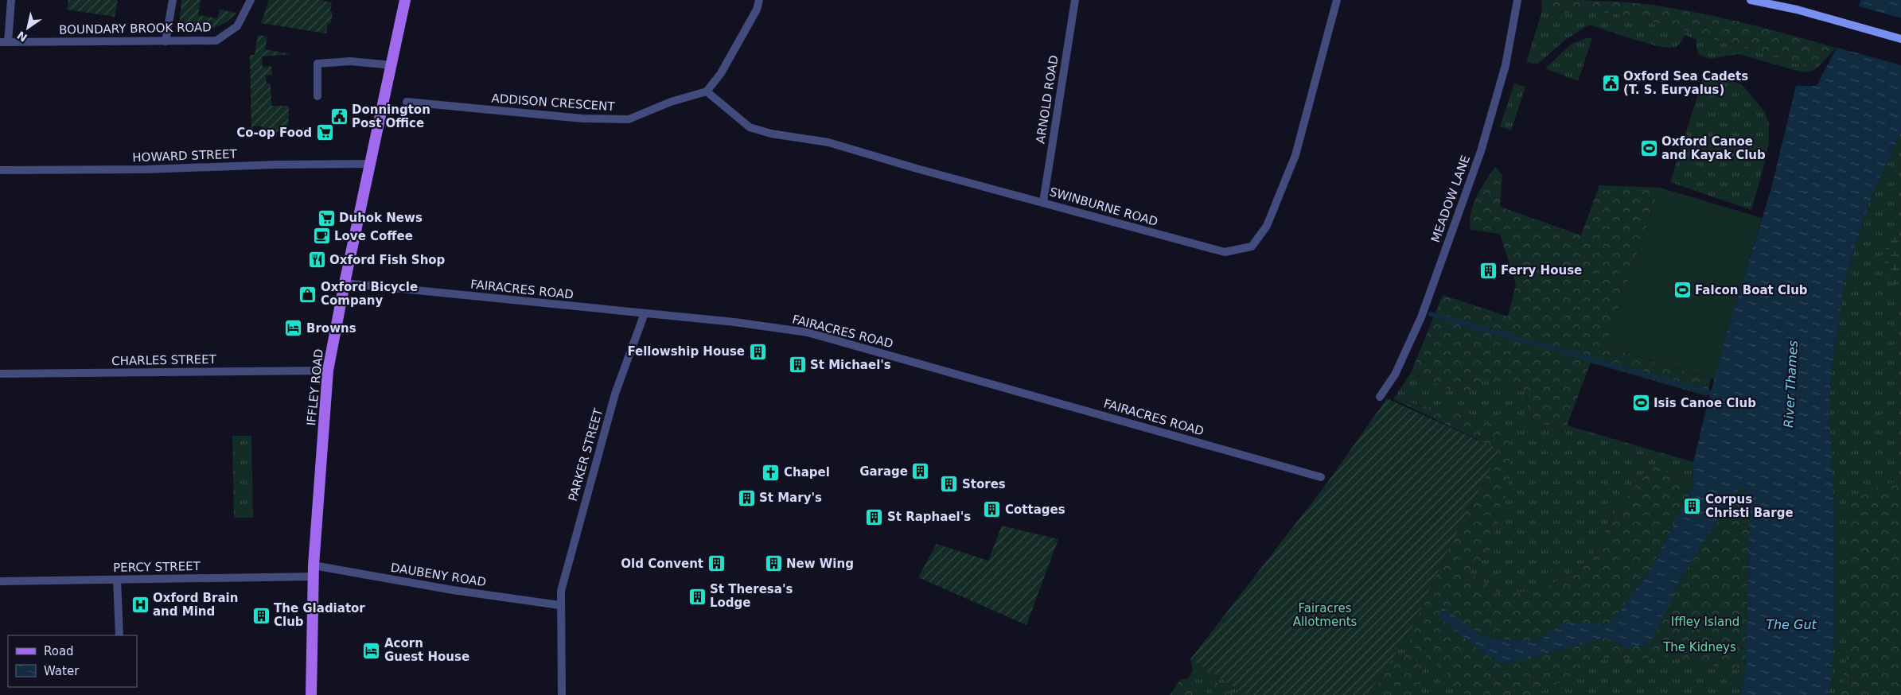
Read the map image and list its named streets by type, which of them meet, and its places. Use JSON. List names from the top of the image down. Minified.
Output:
{"streets":{"main road":["IFFLEY ROAD"],"street":["BOUNDARY BROOK ROAD","ARNOLD ROAD","ADDISON CRESCENT","HOWARD STREET","MEADOW LANE","SWINBURNE ROAD","FAIRACRES ROAD","CHARLES STREET","PARKER STREET","PERCY STREET","DAUBENY ROAD"]},"crossings":[["ARNOLD ROAD","SWINBURNE ROAD"],["ADDISON CRESCENT","SWINBURNE ROAD"],["HOWARD STREET","IFFLEY ROAD"],["FAIRACRES ROAD","IFFLEY ROAD"],["FAIRACRES ROAD","PARKER STREET"],["CHARLES STREET","IFFLEY ROAD"],["IFFLEY ROAD","PERCY STREET"],["IFFLEY ROAD","DAUBENY ROAD"],["PARKER STREET","DAUBENY ROAD"],["PERCY STREET","DAUBENY ROAD"]],"water":["River Thames","The Gut"],"parks":["Fairacres Allotments","Iffley Island","The Kidneys"],"places":{"public building":["Oxford Sea Cadets (T. S. Euryalus)","Donnington Post Office"],"supermarket":["Co-op Food","Duhok News"],"sports":["Oxford Canoe and Kayak Club","Falcon Boat Club","Isis Canoe Club"],"cafe":["Love Coffee"],"restaurant":["Oxford Fish Shop"],"building":["Ferry House","Fellowship House","St Michael's","Garage","Stores","St Mary's","Corpus Christi Barge","Cottages","St Raphael's","Old Convent","New Wing","St Theresa's Lodge","The Gladiator Club"],"shop":["Oxford Bicycle Company"],"hotel":["Browns","Acorn Guest House"],"church":["Chapel"],"hospital":["Oxford Brain and Mind"]},"legend":["Road","Water"],"north":"bottom left"}
